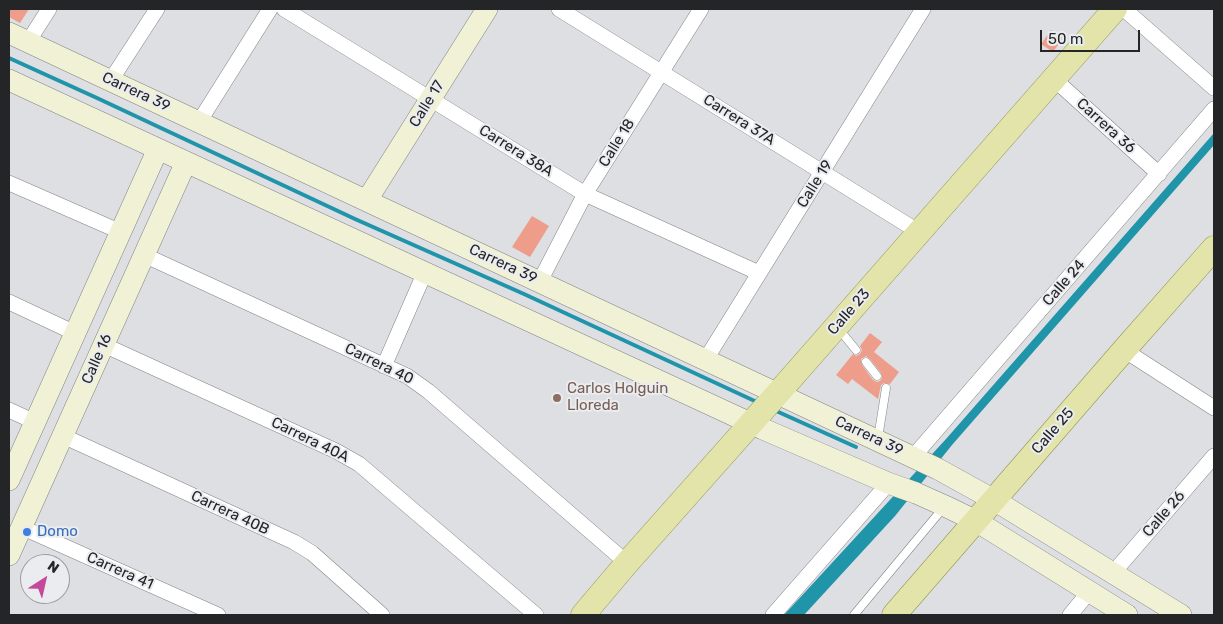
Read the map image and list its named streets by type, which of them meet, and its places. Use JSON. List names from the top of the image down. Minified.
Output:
{"streets":{"main road":["Carrera 39","Calle 17","Calle 23","Calle 16","Calle 25"],"street":["Carrera 37A","Carrera 36","Calle 18","Carrera 38A","Calle 19","Calle 24","Carrera 40","Carrera 40A","Carrera 40B","Calle 26","Carrera 41"]},"crossings":[["Carrera 39","Calle 17"],["Carrera 39","Calle 18"],["Carrera 39","Calle 19"],["Carrera 39","Calle 24"],["Carrera 39","Calle 23"],["Carrera 39","Calle 16"],["Carrera 39","Calle 25"],["Carrera 39","Calle 26"],["Calle 17","Carrera 38A"],["Carrera 37A","Calle 18"],["Carrera 37A","Calle 19"],["Carrera 37A","Calle 23"],["Carrera 36","Calle 24"],["Carrera 36","Calle 23"],["Calle 18","Carrera 38A"],["Carrera 38A","Calle 19"],["Calle 23","Carrera 40"],["Calle 16","Carrera 40"],["Calle 16","Carrera 40A"],["Calle 16","Carrera 40B"],["Calle 16","Carrera 41"]],"places":["Carlos Holguin Lloreda","Domo"],"scale_bar":"50 m","north":"top right"}
